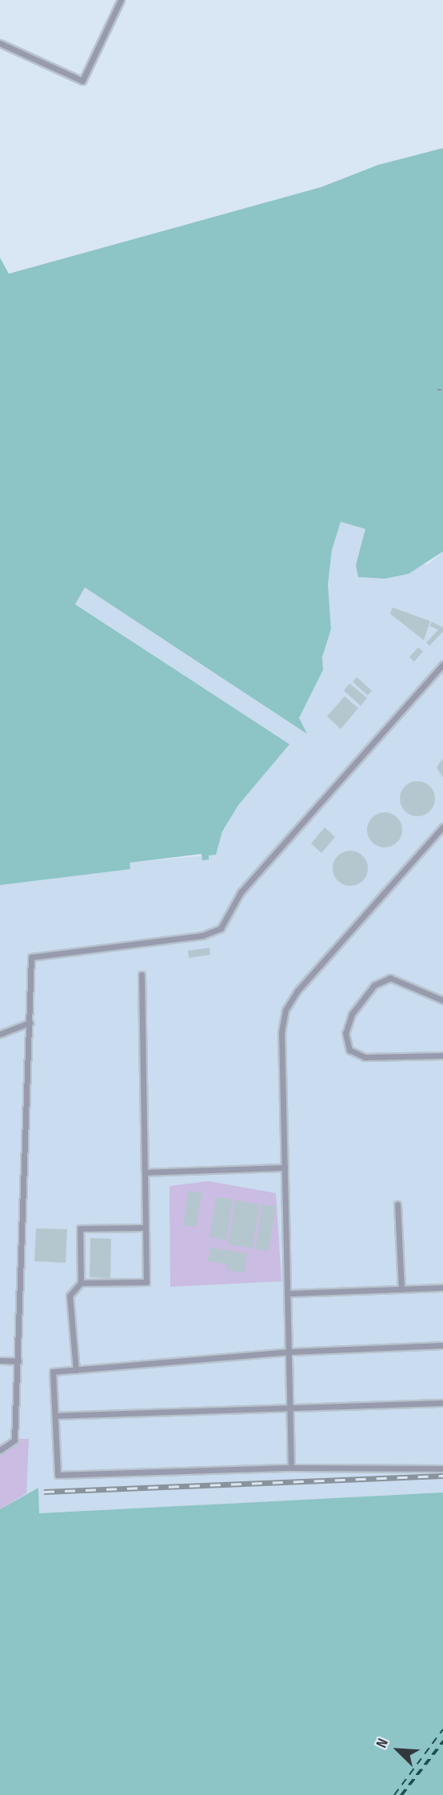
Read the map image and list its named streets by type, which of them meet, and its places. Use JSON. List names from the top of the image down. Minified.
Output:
{"north":"top left"}
